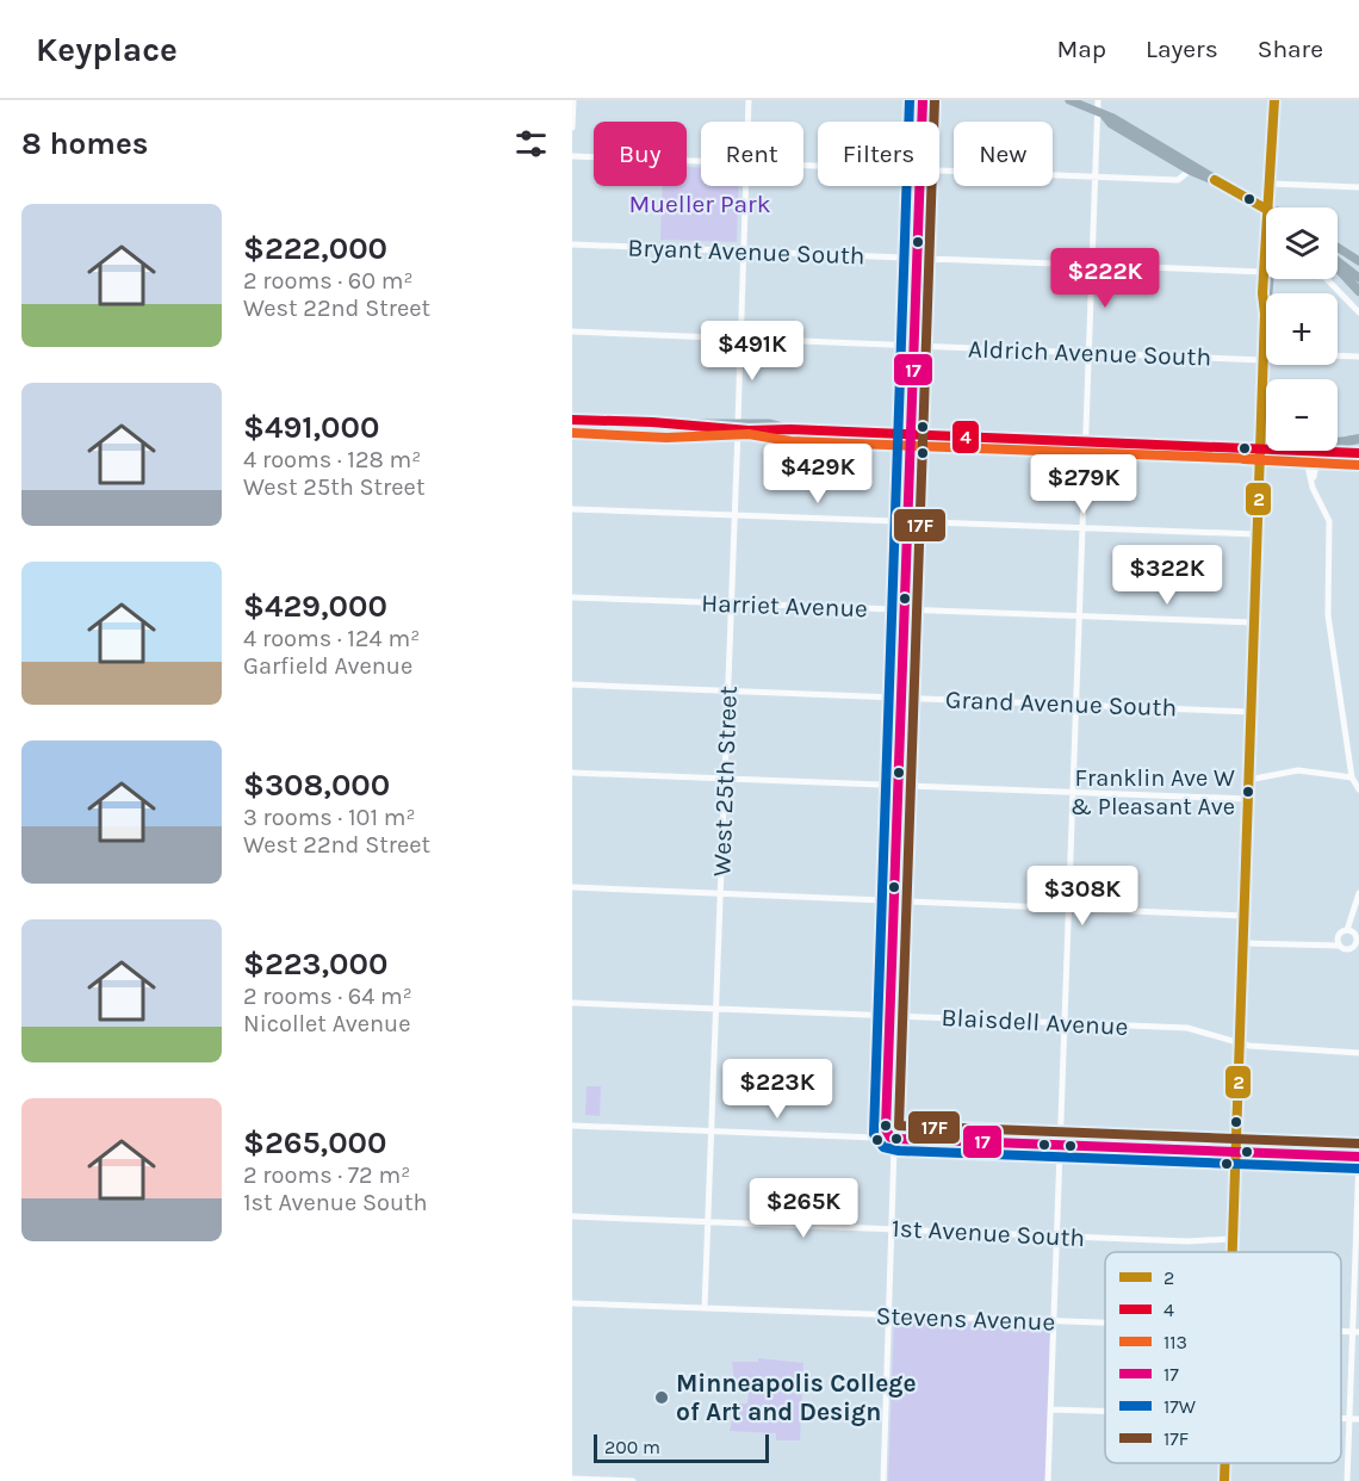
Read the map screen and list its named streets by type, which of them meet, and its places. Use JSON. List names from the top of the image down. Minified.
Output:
{"streets":{"street":["Bryant Avenue South","Aldrich Avenue South","Harriet Avenue","Grand Avenue South","West 25th Street","Blaisdell Avenue","1st Avenue South","Stevens Avenue"]},"crossings":[["Bryant Avenue South","West 25th Street"],["Aldrich Avenue South","West 25th Street"],["Harriet Avenue","West 25th Street"],["Grand Avenue South","West 25th Street"],["West 25th Street","Blaisdell Avenue"],["West 25th Street","1st Avenue South"],["West 25th Street","Stevens Avenue"]],"parks":["Mueller Park"],"places":["Franklin Ave W & Pleasant Ave","Minneapolis College of Art and Design"],"lines":["transit line 2","transit line 17","transit line 17W","transit line 17F","transit line 4","transit line 113"],"legend":["2","4","113","17","17W","17F"],"scale_bar":"200 m","page":{"header":"Keyplace","nav":["Map","Layers","Share"],"heading":"8 homes","chip":["Buy","Rent","Filters","New"],"list":[{"name":"$222,000","note":"2 rooms · 60 m² · West 22nd Street"},{"name":"$491,000","note":"4 rooms · 128 m² · West 25th Street"},{"name":"$429,000","note":"4 rooms · 124 m² · Garfield Avenue"},{"name":"$308,000","note":"3 rooms · 101 m² · West 22nd Street"},{"name":"$223,000","note":"2 rooms · 64 m² · Nicollet Avenue"},{"name":"$265,000","note":"2 rooms · 72 m² · 1st Avenue South"}],"map_buttons":["+","−"],"price":["$222K","$491K","$429K","$279K","$322K","$308K","$223K","$265K"],"scale":"200 m"}}
